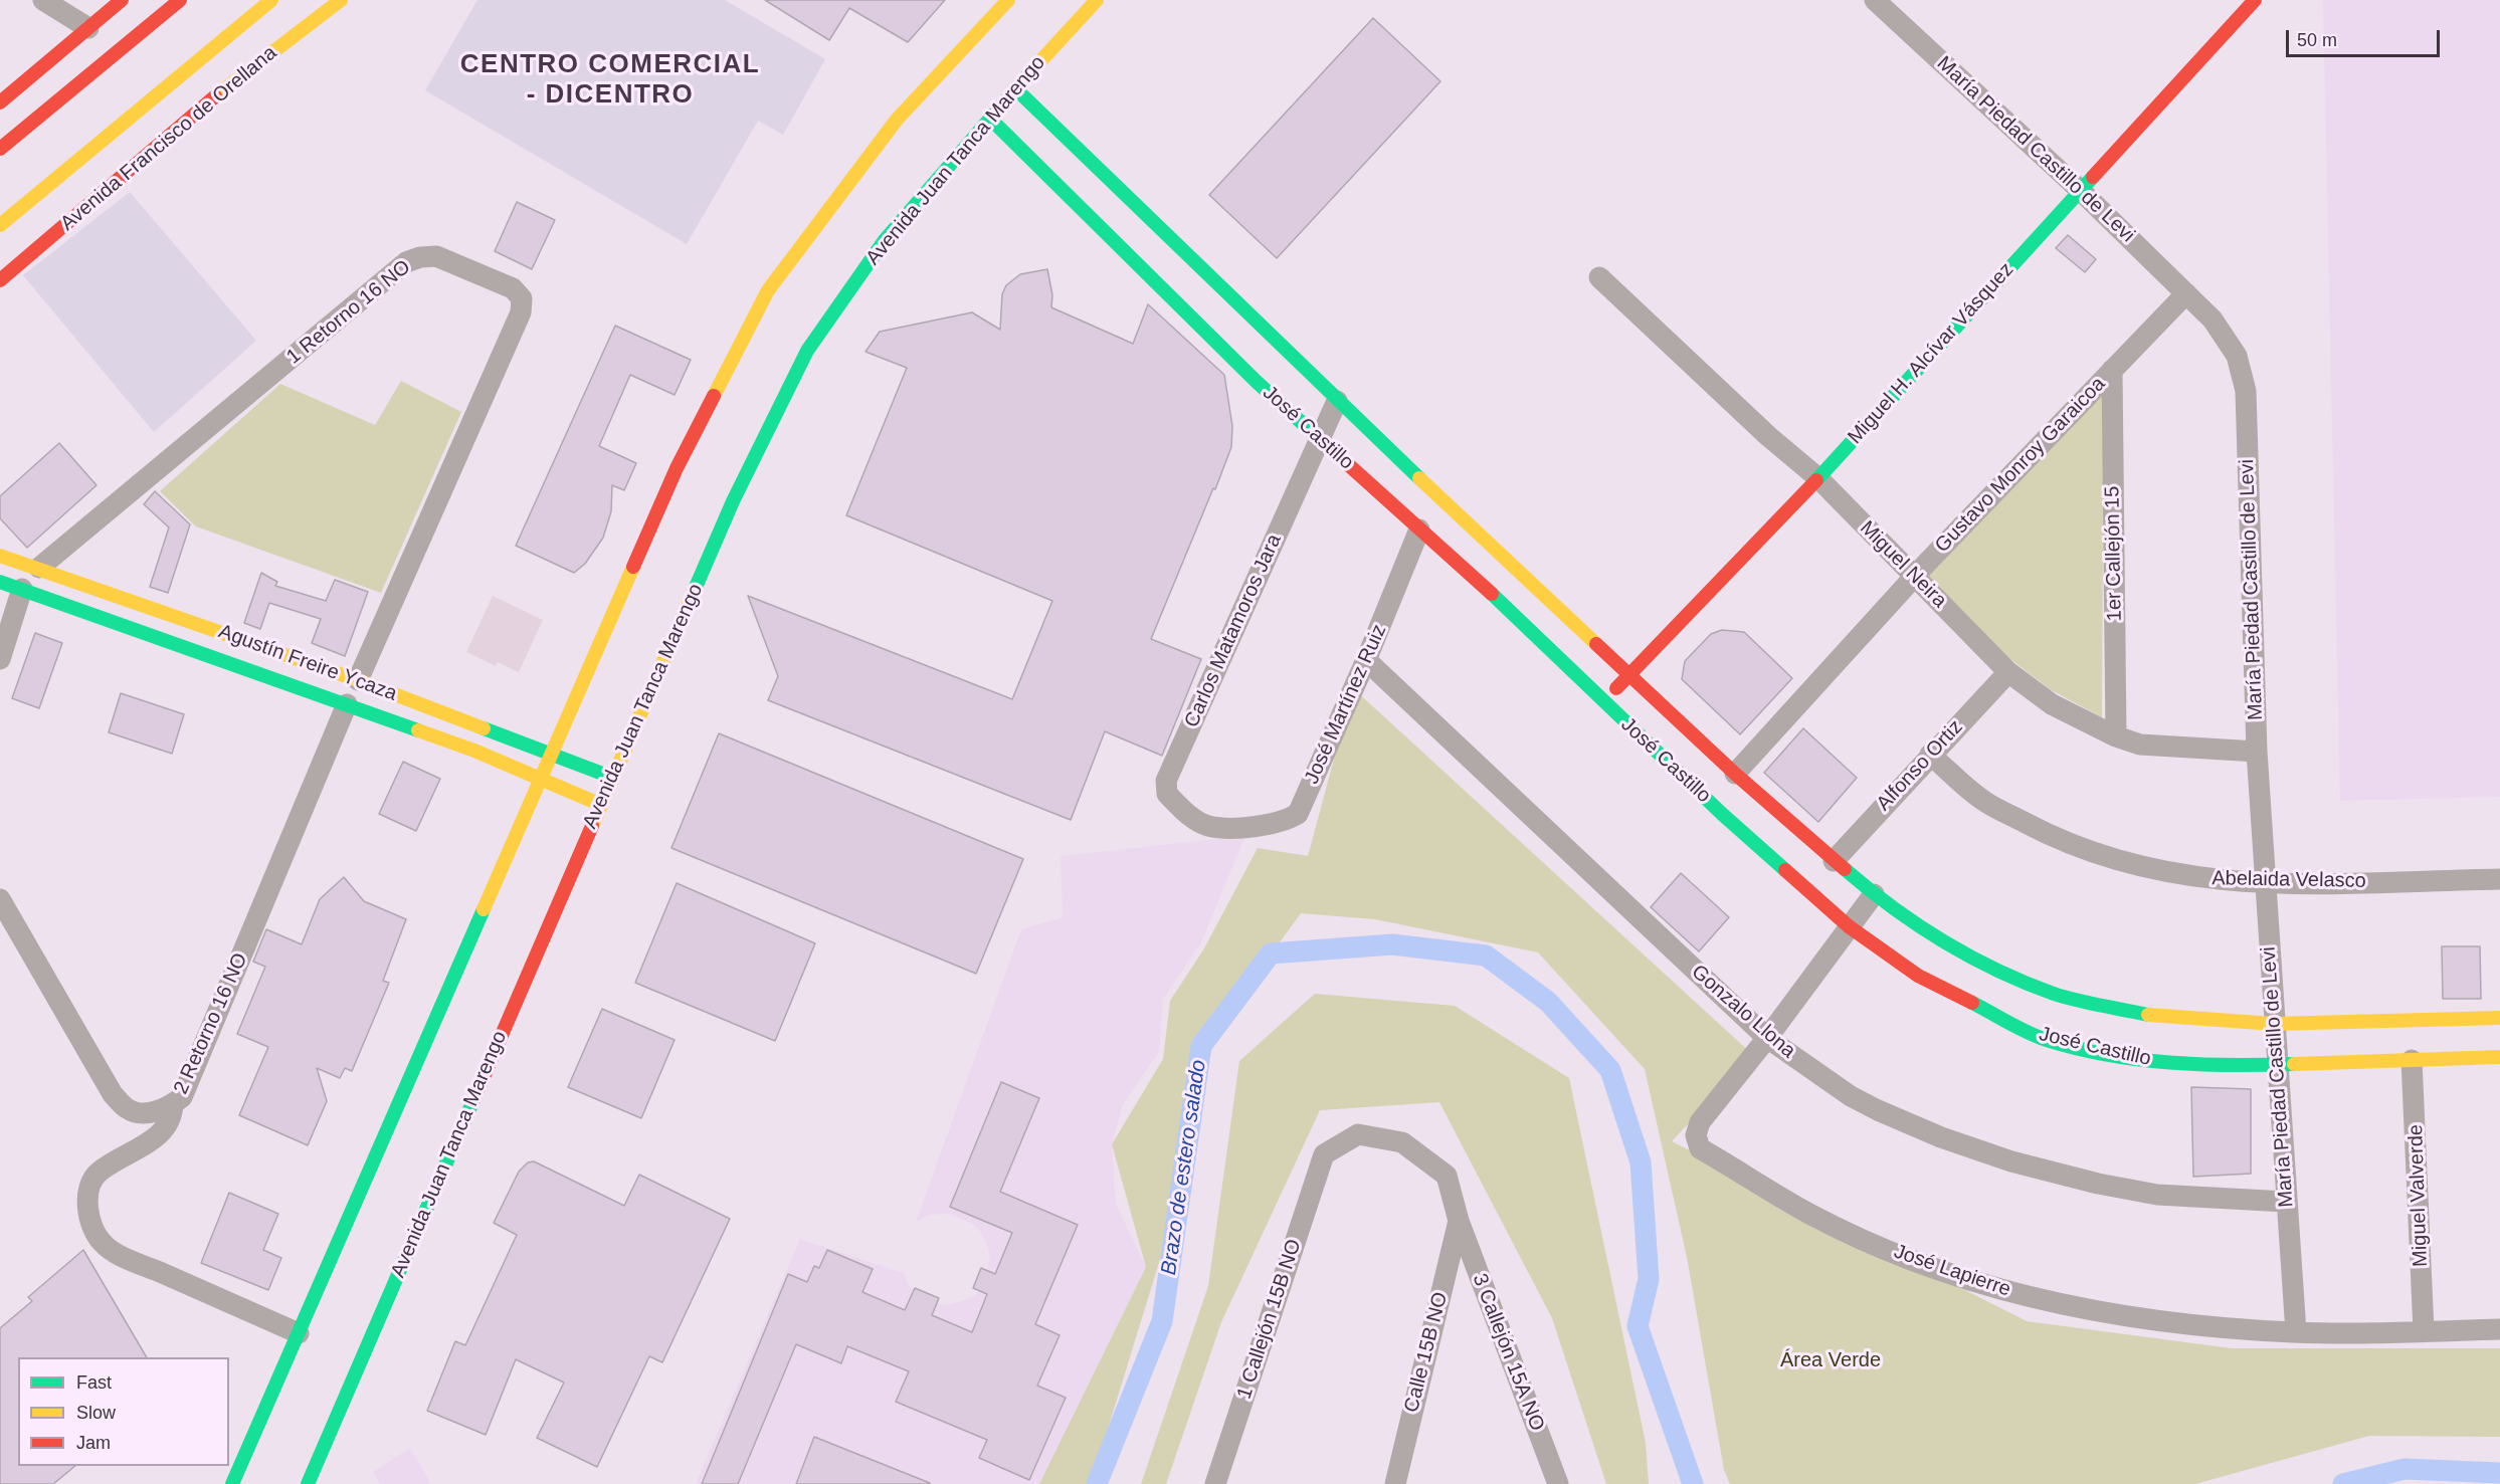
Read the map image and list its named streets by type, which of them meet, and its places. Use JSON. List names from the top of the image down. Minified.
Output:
{"streets":{"main road":["Avenida Francisco de Orellana","Avenida Juan Tanca Marengo","Miguel H. Alcívar Vásquez","José Castillo","Agustín Freire Ycaza"],"street":["María Piedad Castillo de Levi","1 Retorno 16 NO","Gustavo Monroy Garaicoa","1er Callejón 15","Miguel Neira","Carlos Matamoros Jara","José Martínez Ruiz","Alfonso Ortiz","Abelaida Velasco","Gonzalo Llona","2 Retorno 16 NO","Miguel Valverde","José Lapierre","1 Callejón 15B NO","Calle 15B NO","3 Callejón 15A NO"]},"crossings":[["María Piedad Castillo de Levi","Miguel H. Alcívar Vásquez"],["María Piedad Castillo de Levi","José Castillo"],["María Piedad Castillo de Levi","Gustavo Monroy Garaicoa"],["María Piedad Castillo de Levi","Miguel Neira"],["María Piedad Castillo de Levi","Abelaida Velasco"],["María Piedad Castillo de Levi","Gonzalo Llona"],["María Piedad Castillo de Levi","José Lapierre"],["Avenida Juan Tanca Marengo","José Castillo"],["Avenida Juan Tanca Marengo","Agustín Freire Ycaza"],["1 Retorno 16 NO","Agustín Freire Ycaza"],["Miguel H. Alcívar Vásquez","José Castillo"],["Miguel H. Alcívar Vásquez","Miguel Neira"],["José Castillo","Gustavo Monroy Garaicoa"],["José Castillo","Carlos Matamoros Jara"],["José Castillo","José Martínez Ruiz"],["José Castillo","Alfonso Ortiz"],["José Castillo","Miguel Valverde"],["José Castillo","José Lapierre"],["Gustavo Monroy Garaicoa","1er Callejón 15"],["Gustavo Monroy Garaicoa","Miguel Neira"],["1er Callejón 15","Miguel Neira"],["Miguel Neira","Alfonso Ortiz"],["Carlos Matamoros Jara","José Martínez Ruiz"],["Agustín Freire Ycaza","2 Retorno 16 NO"],["José Martínez Ruiz","Gonzalo Llona"],["Alfonso Ortiz","Abelaida Velasco"],["Gonzalo Llona","José Lapierre"],["Miguel Valverde","José Lapierre"],["1 Callejón 15B NO","3 Callejón 15A NO"],["Calle 15B NO","3 Callejón 15A NO"]],"districts":["CENTRO COMERCIAL - DICENTRO"],"water":["Brazo de estero salado"],"parks":["Área Verde"],"legend":["Fast","Slow","Jam"],"scale_bar":"50 m"}
